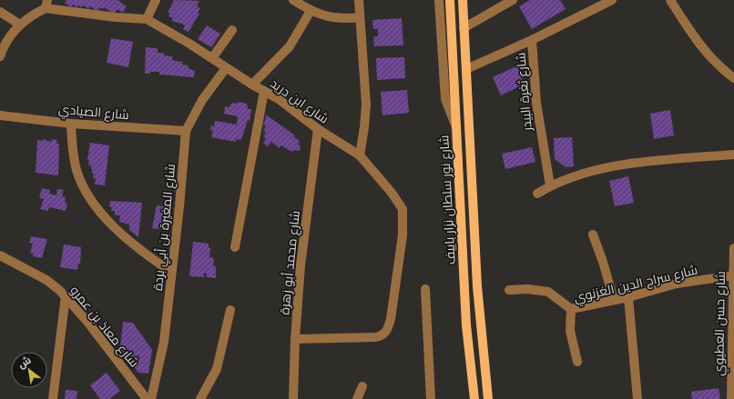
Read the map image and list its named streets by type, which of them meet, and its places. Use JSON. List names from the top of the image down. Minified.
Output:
{"streets":{"main road":["شارع نور سلطان نزار باييف"],"street":["شارع ثغرة البيدر","شارع ابن دريد","شارع الصيادي","شارع المغيرة بن أبي بردة","شارع محمد أبو زهرة","شارع سراج الدين الغزنوي","شارع حسن العطيوي","شارع معاذ بن عمرو"]},"crossings":[["شارع ابن دريد","شارع المغيرة بن أبي بردة"],["شارع ابن دريد","شارع محمد أبو زهرة"],["شارع الصيادي","شارع المغيرة بن أبي بردة"],["شارع سراج الدين الغزنوي","شارع حسن العطيوي"]],"north":"top left"}
